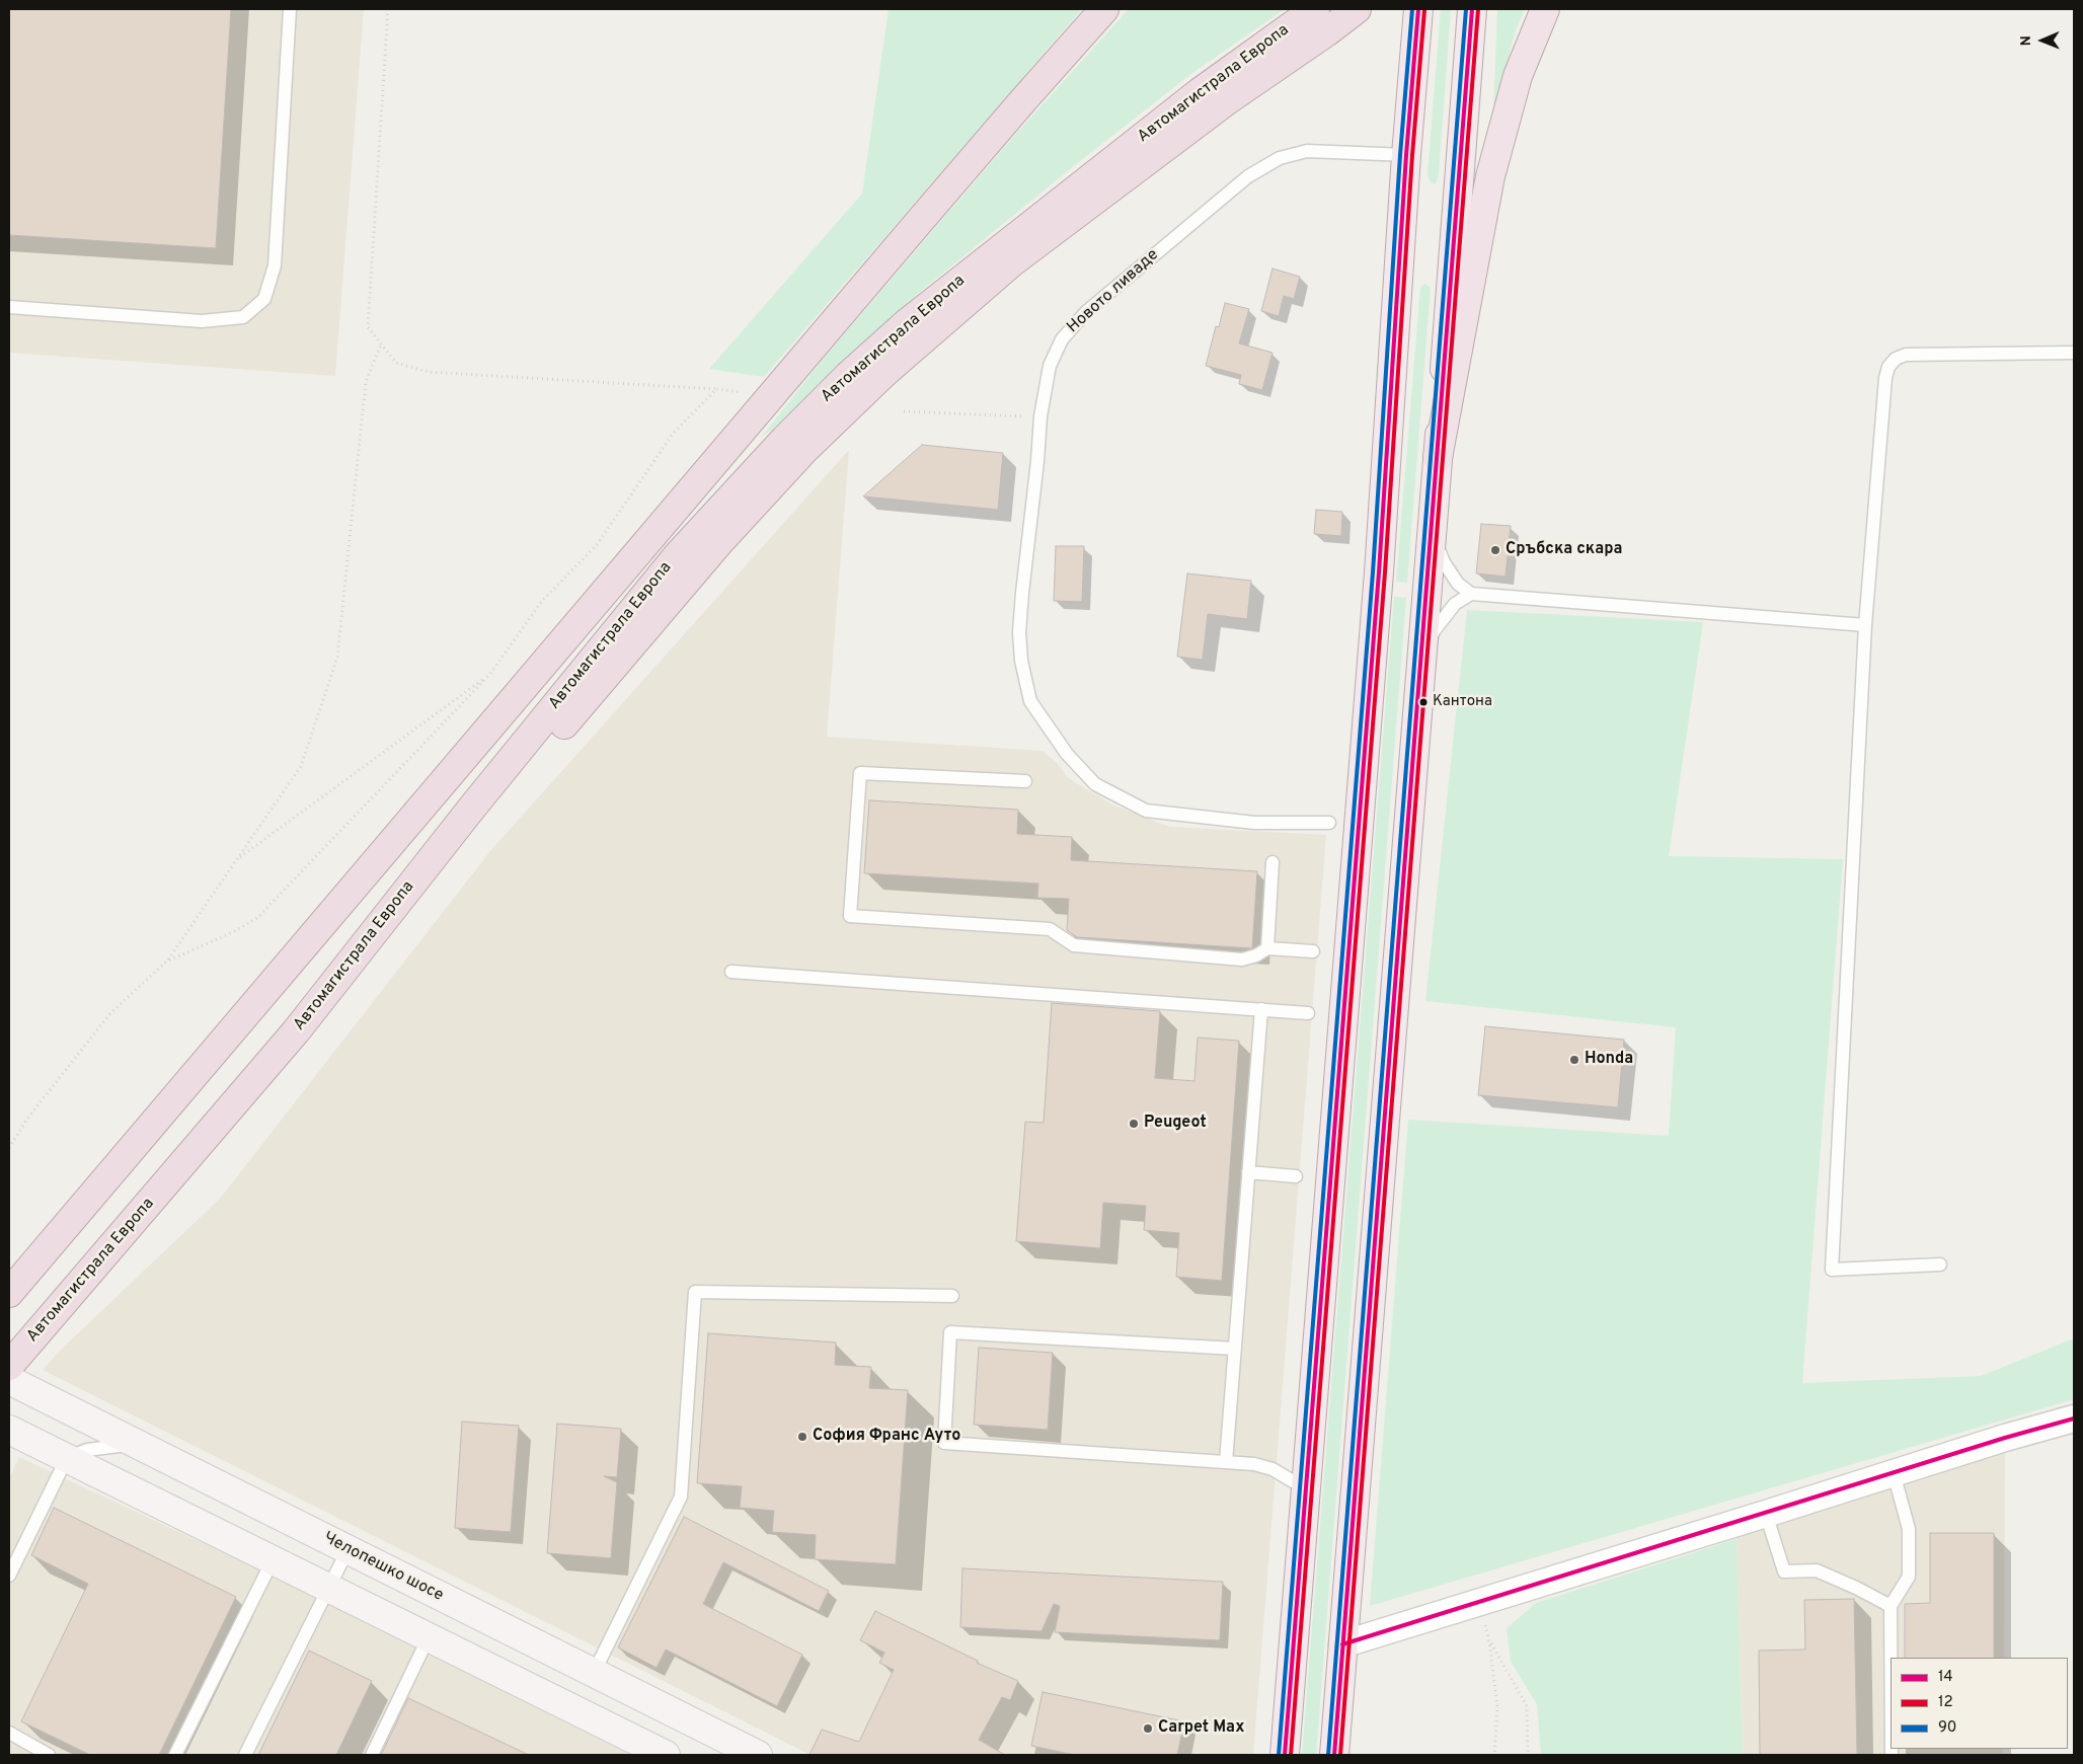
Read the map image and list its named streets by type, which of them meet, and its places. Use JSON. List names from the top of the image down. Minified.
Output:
{"streets":{"highway":["Автомагистрала Европа"],"main road":["Челопешко шосе"],"lane":["Новото ливаде"]},"places":["Сръбска скара","Кантона","Honda","Peugeot","София Франс Ауто","Carpet Max"],"lines":["transit line 14","transit line 12","transit line 90"],"legend":["14","12","90"],"north":"left"}
